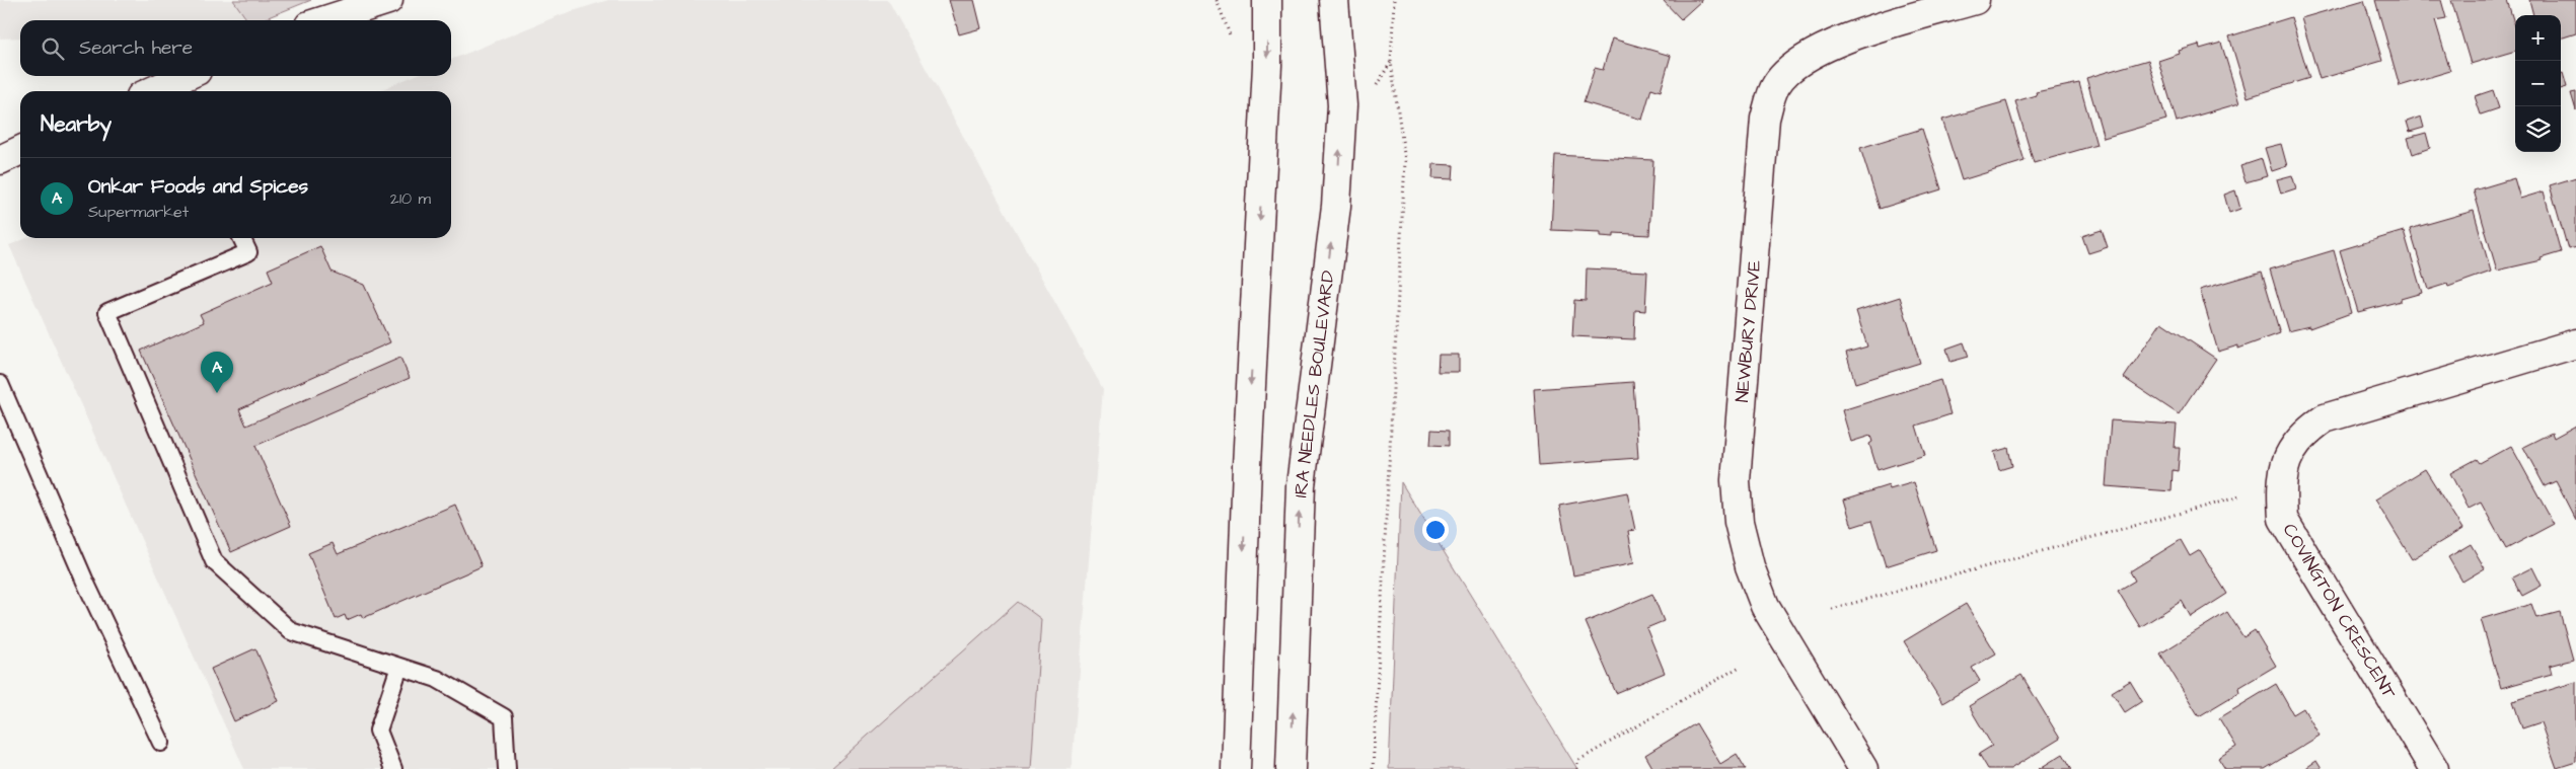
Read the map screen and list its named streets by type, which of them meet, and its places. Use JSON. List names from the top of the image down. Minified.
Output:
{"streets":{"main road":["NEWBURY DRIVE","IRA NEEDLES BOULEVARD","COVINGTON CRESCENT"]},"page":{"map_buttons":["+","−"],"search":"Search here","heading":"Nearby","list":[{"mark":"A","name":"Onkar Foods and Spices","note":"Supermarket","value":"210 m"}],"pins":"A"}}
